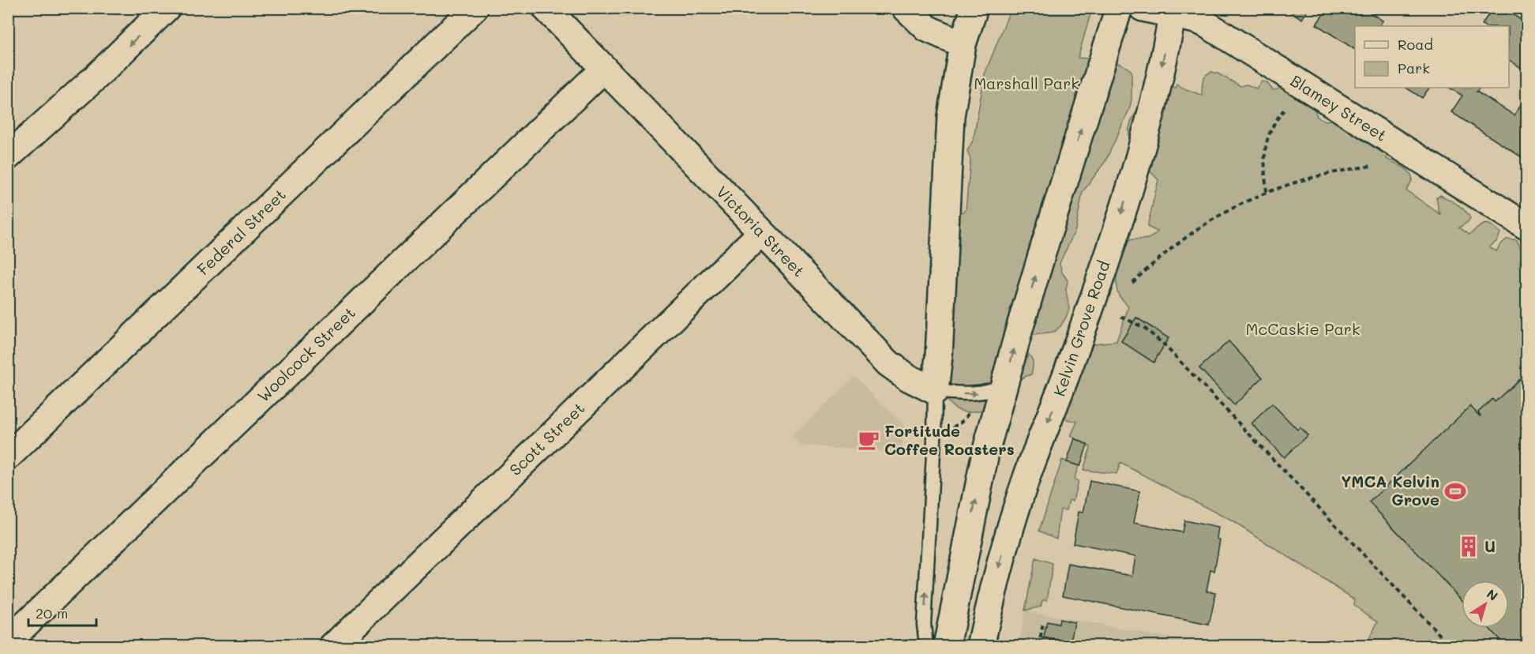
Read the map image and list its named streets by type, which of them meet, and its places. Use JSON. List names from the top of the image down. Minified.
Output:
{"streets":{"street":["Blamey Street","Victoria Street","Federal Street","Kelvin Grove Road","Woolcock Street","Scott Street"]},"crossings":[["Blamey Street","Kelvin Grove Road"],["Victoria Street","Woolcock Street"],["Victoria Street","Scott Street"]],"parks":["Marshall Park","McCaskie Park"],"places":{"cafe":["Fortitude Coffee Roasters"],"sports":["YMCA Kelvin Grove"],"building":["U"]},"legend":["Road","Park"],"scale_bar":"20 m","north":"top right"}
